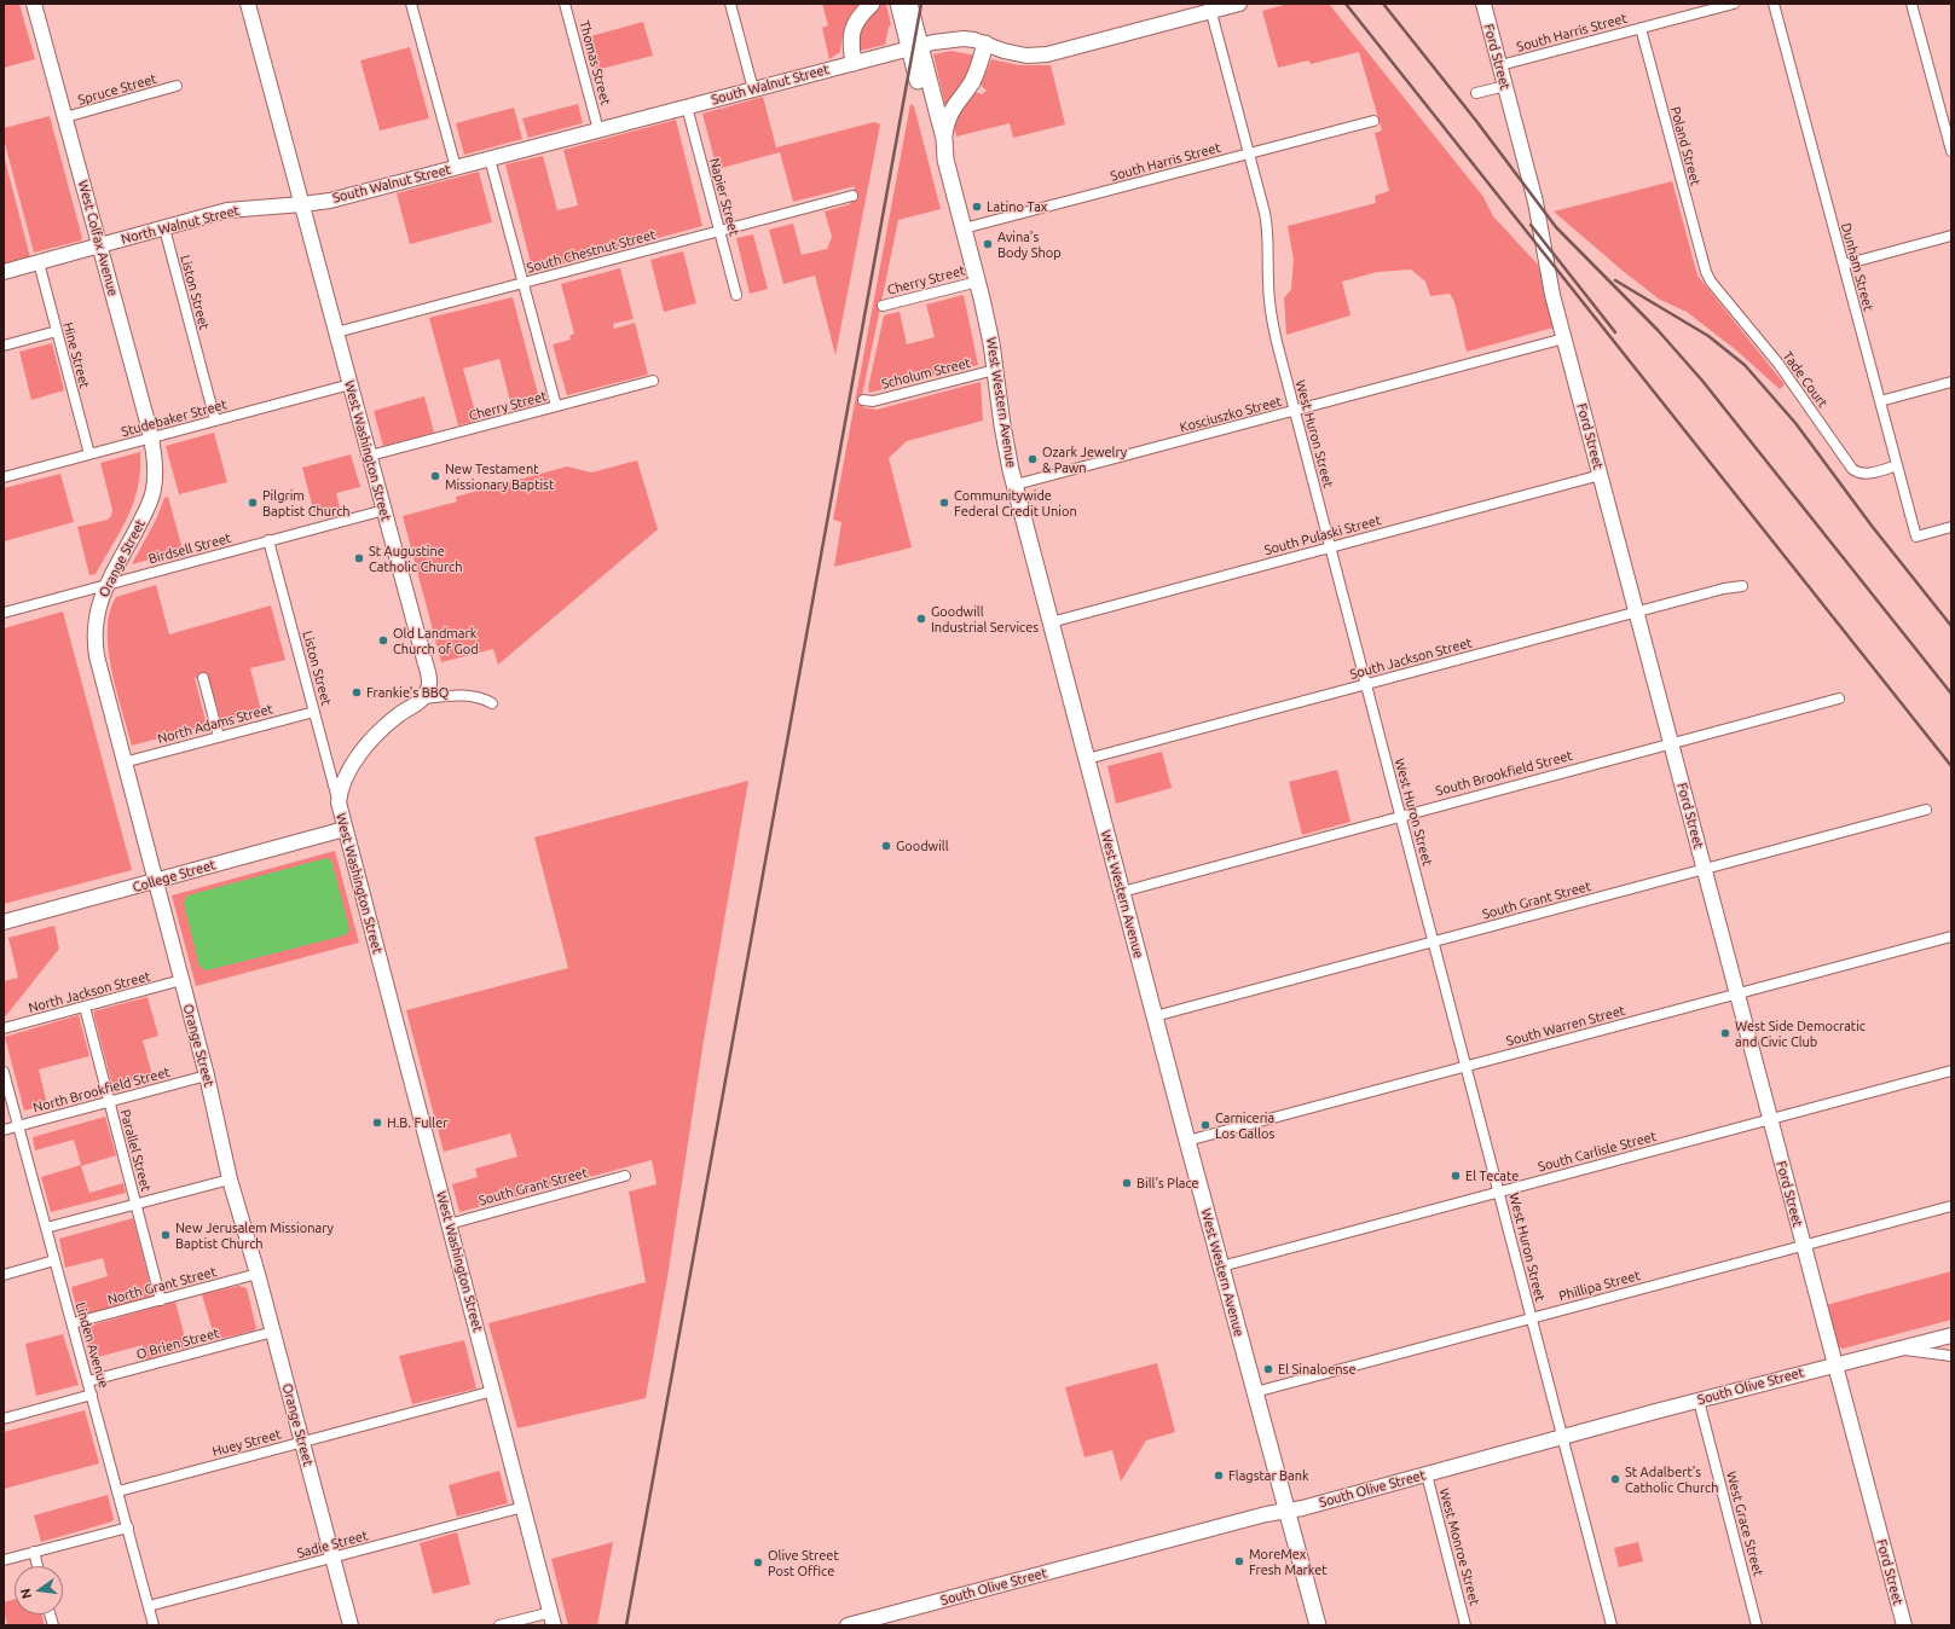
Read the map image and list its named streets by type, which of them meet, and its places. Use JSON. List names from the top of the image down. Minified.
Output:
{"streets":{"main road":["West Western Avenue"],"street":["South Harris Street","Ford Street","Thomas Street","South Walnut Street","Spruce Street","Poland Street","Napier Street","North Walnut Street","West Colfax Avenue","South Chestnut Street","Dunham Street","Cherry Street","Liston Street","Hine Street","Scholum Street","Tade Court","Kosciuszko Street","Studebaker Street","West Huron Street","West Washington Street","South Pulaski Street","Birdsell Street","Orange Street","South Jackson Street","North Adams Street","South Brookfield Street","College Street","South Grant Street","North Jackson Street","South Warren Street","North Brookfield Street","Parallel Street","South Carlisle Street","North Grant Street","Phillipa Street","O Brien Street","Linden Avenue","South Olive Street","Huey Street","West Grace Street","Sadie Street","West Monroe Street"]},"crossings":[["South Harris Street","Ford Street"],["South Harris Street","Poland Street"],["South Harris Street","West Western Avenue"],["South Harris Street","West Huron Street"],["Ford Street","Kosciuszko Street"],["Ford Street","South Pulaski Street"],["Ford Street","South Jackson Street"],["Ford Street","South Brookfield Street"],["Ford Street","South Grant Street"],["Ford Street","South Warren Street"],["Ford Street","South Carlisle Street"],["Ford Street","Phillipa Street"],["Ford Street","South Olive Street"],["Thomas Street","South Walnut Street"],["South Walnut Street","Napier Street"],["South Walnut Street","North Walnut Street"],["South Walnut Street","West Western Avenue"],["South Walnut Street","West Huron Street"],["South Walnut Street","West Washington Street"],["Spruce Street","West Colfax Avenue"],["Poland Street","Tade Court"],["Napier Street","South Chestnut Street"],["North Walnut Street","West Colfax Avenue"],["North Walnut Street","Liston Street"],["North Walnut Street","Hine Street"],["North Walnut Street","West Washington Street"],["West Colfax Avenue","Studebaker Street"],["West Colfax Avenue","Orange Street"],["South Chestnut Street","West Washington Street"],["Dunham Street","Tade Court"],["Cherry Street","West Western Avenue"],["Cherry Street","West Washington Street"],["Liston Street","Studebaker Street"],["Liston Street","West Washington Street"],["Liston Street","Birdsell Street"],["Liston Street","North Adams Street"],["Hine Street","Studebaker Street"],["Scholum Street","West Western Avenue"],["West Western Avenue","Kosciuszko Street"],["West Western Avenue","South Pulaski Street"],["West Western Avenue","South Jackson Street"],["West Western Avenue","South Brookfield Street"],["West Western Avenue","South Grant Street"],["West Western Avenue","South Warren Street"],["West Western Avenue","South Carlisle Street"],["West Western Avenue","Phillipa Street"],["West Western Avenue","South Olive Street"],["Kosciuszko Street","West Huron Street"],["Studebaker Street","West Washington Street"],["West Huron Street","South Pulaski Street"],["West Huron Street","South Jackson Street"],["West Huron Street","South Brookfield Street"],["West Huron Street","South Grant Street"],["West Huron Street","South Warren Street"],["West Huron Street","South Carlisle Street"],["West Huron Street","Phillipa Street"],["West Huron Street","South Olive Street"],["West Washington Street","Birdsell Street"],["West Washington Street","College Street"],["West Washington Street","South Grant Street"],["West Washington Street","Huey Street"],["West Washington Street","Sadie Street"],["Birdsell Street","Orange Street"],["Orange Street","North Adams Street"],["Orange Street","College Street"],["Orange Street","North Jackson Street"],["Orange Street","North Brookfield Street"],["Orange Street","North Grant Street"],["Orange Street","O Brien Street"],["Orange Street","Huey Street"],["Orange Street","Sadie Street"],["North Jackson Street","Parallel Street"],["North Brookfield Street","Parallel Street"],["North Brookfield Street","Linden Avenue"],["Parallel Street","North Grant Street"],["North Grant Street","Linden Avenue"],["O Brien Street","Linden Avenue"],["Linden Avenue","Huey Street"],["Linden Avenue","Sadie Street"],["South Olive Street","West Grace Street"],["South Olive Street","West Monroe Street"]],"places":["Latino Tax","Avina's Body Shop","Ozark Jewelry & Pawn","New Testament Missionary Baptist","Pilgrim Baptist Church","Communitywide Federal Credit Union","St Augustine Catholic Church","Goodwill Industrial Services","Old Landmark Church of God","Frankie's BBQ","Goodwill","West Side Democratic and Civic Club","H.B. Fuller","Carniceria Los Gallos","El Tecate","Bill's Place","New Jerusalem Missionary Baptist Church","El Sinaloense","Flagstar Bank","St Adalbert's Catholic Church","MoreMex Fresh Market","Olive Street Post Office"],"north":"left"}
